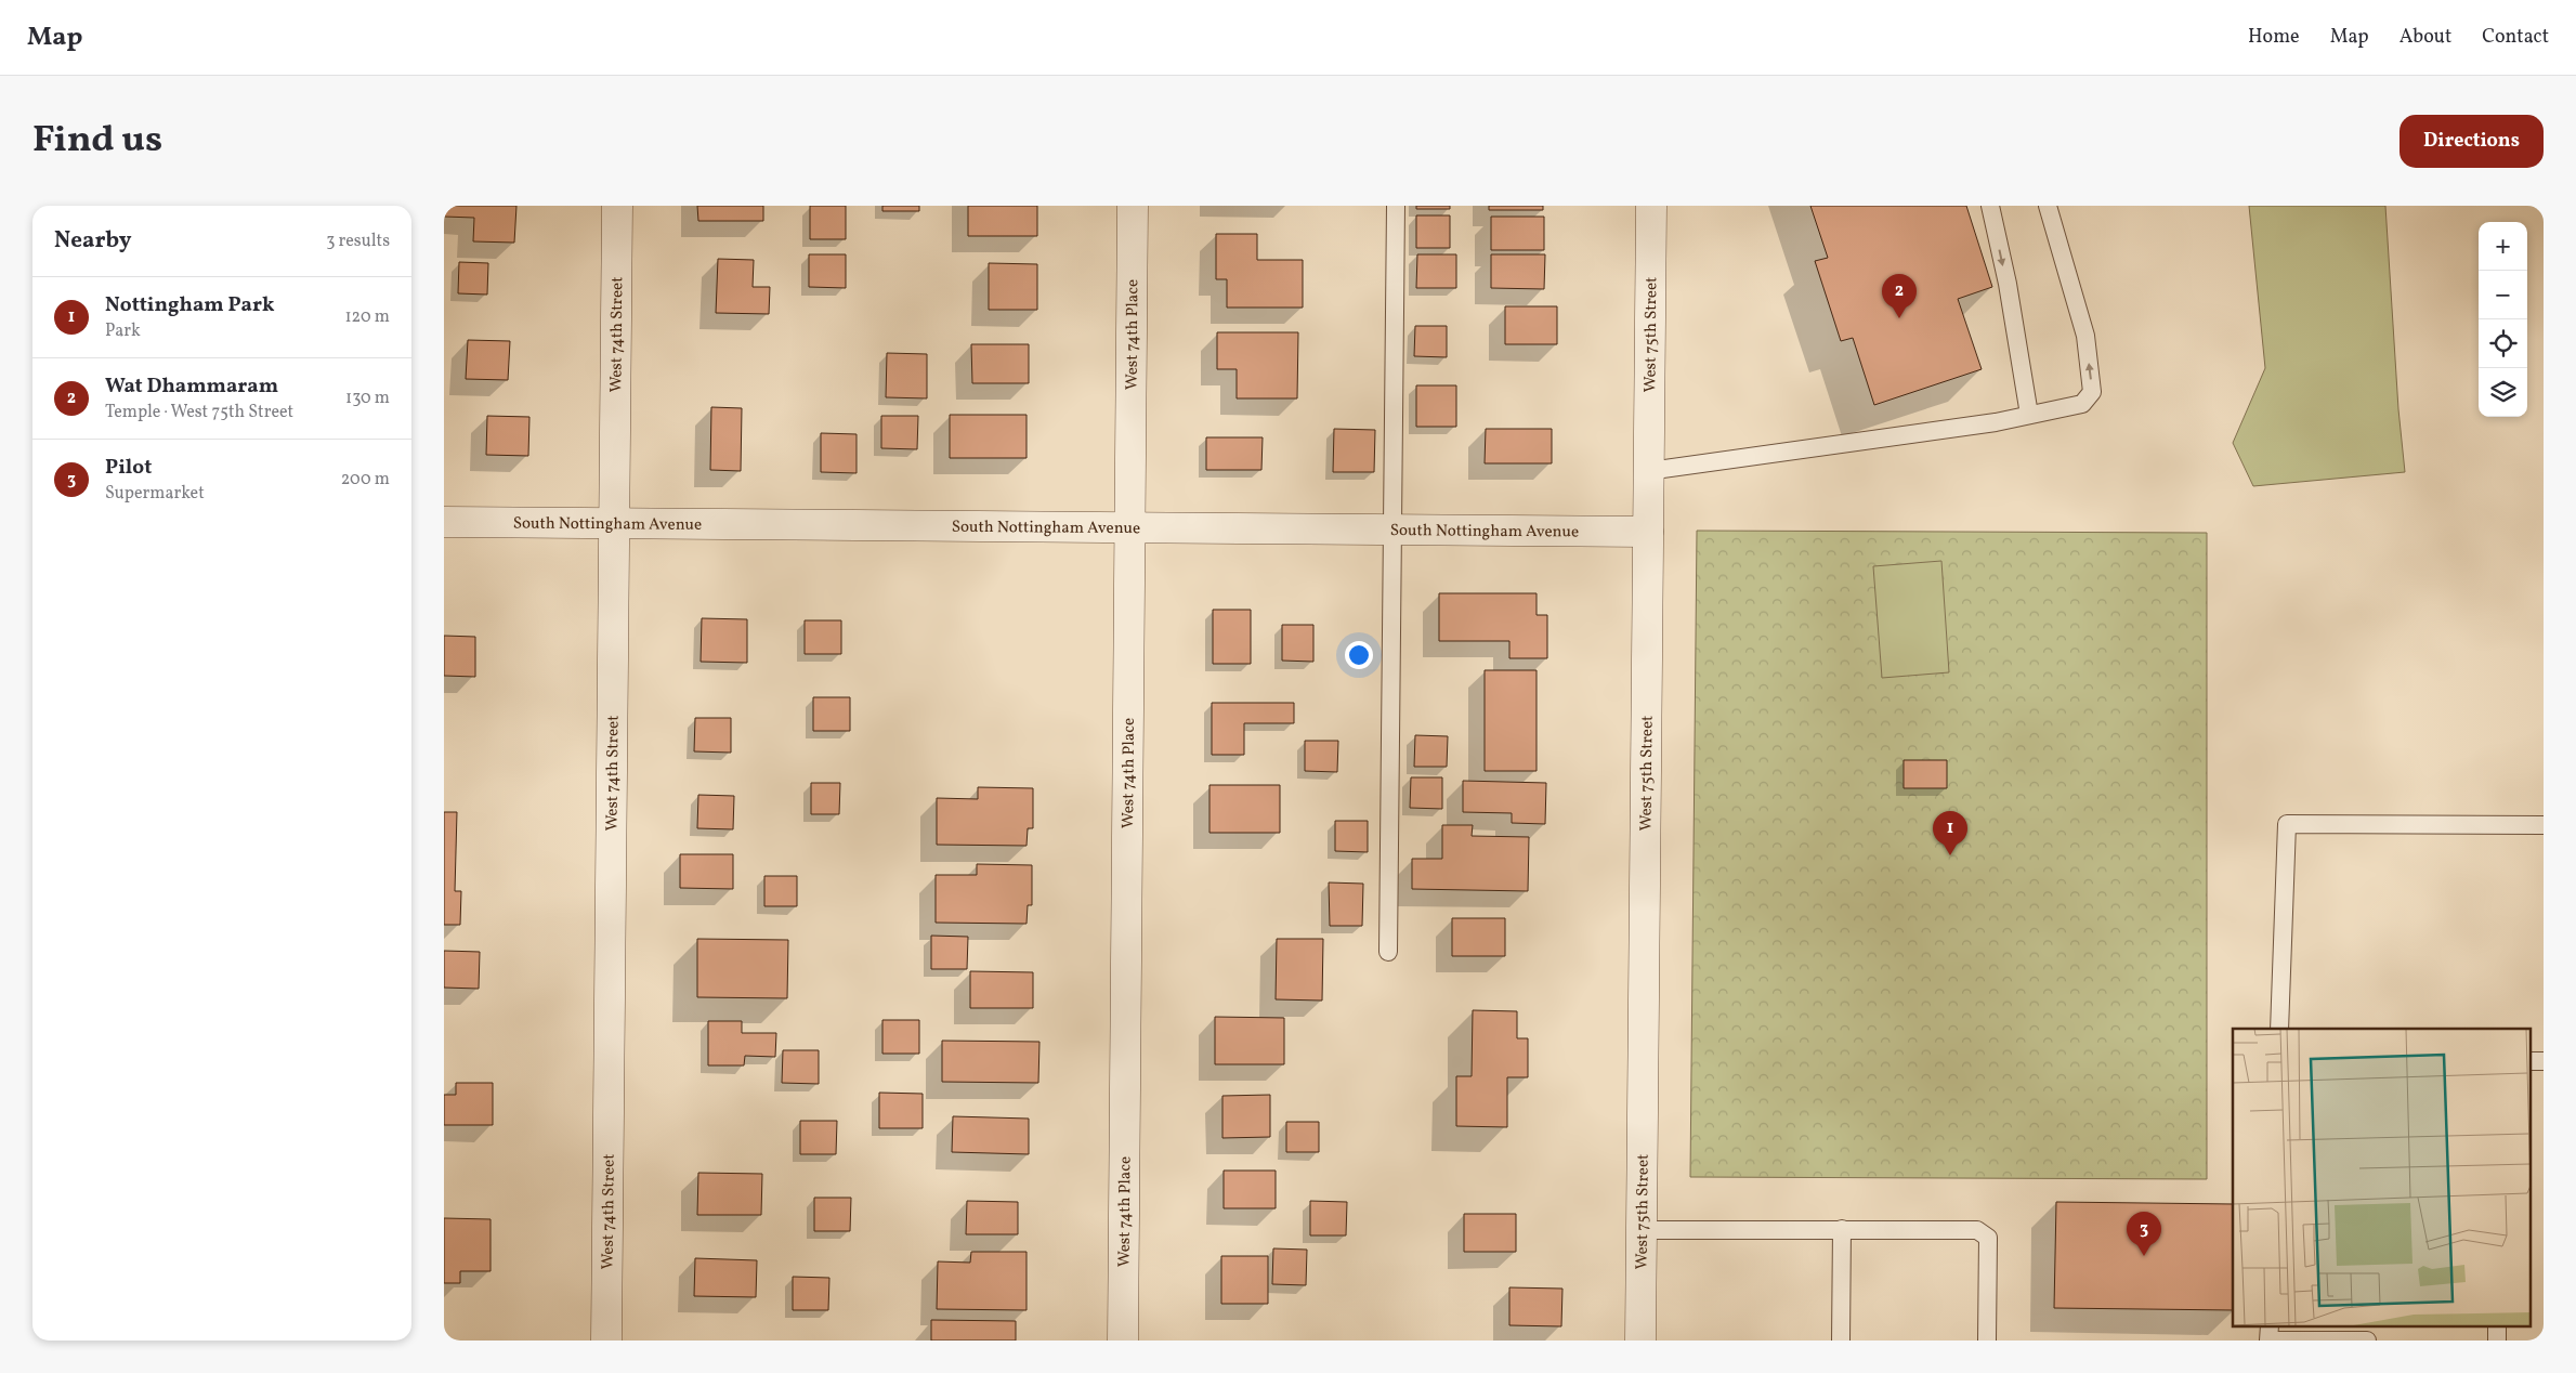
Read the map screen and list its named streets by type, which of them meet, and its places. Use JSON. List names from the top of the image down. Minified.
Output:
{"streets":{"street":["West 74th Street","West 74th Place","West 75th Street","South Nottingham Avenue"]},"crossings":[["West 74th Street","South Nottingham Avenue"],["West 74th Place","South Nottingham Avenue"],["West 75th Street","South Nottingham Avenue"]],"page":{"header":"Map","nav":["Home","Map","About","Contact"],"title":"Find us","buttons":"Directions","heading":["Nearby","3 results"],"map_buttons":["+","−"],"pins":["2","1","3"],"list":[{"mark":"1","name":"Nottingham Park","note":"Park","value":"120 m"},{"mark":"2","name":"Wat Dhammaram","note":"Temple · West 75th Street","value":"130 m"},{"mark":"3","name":"Pilot","note":"Supermarket","value":"200 m"}]}}
